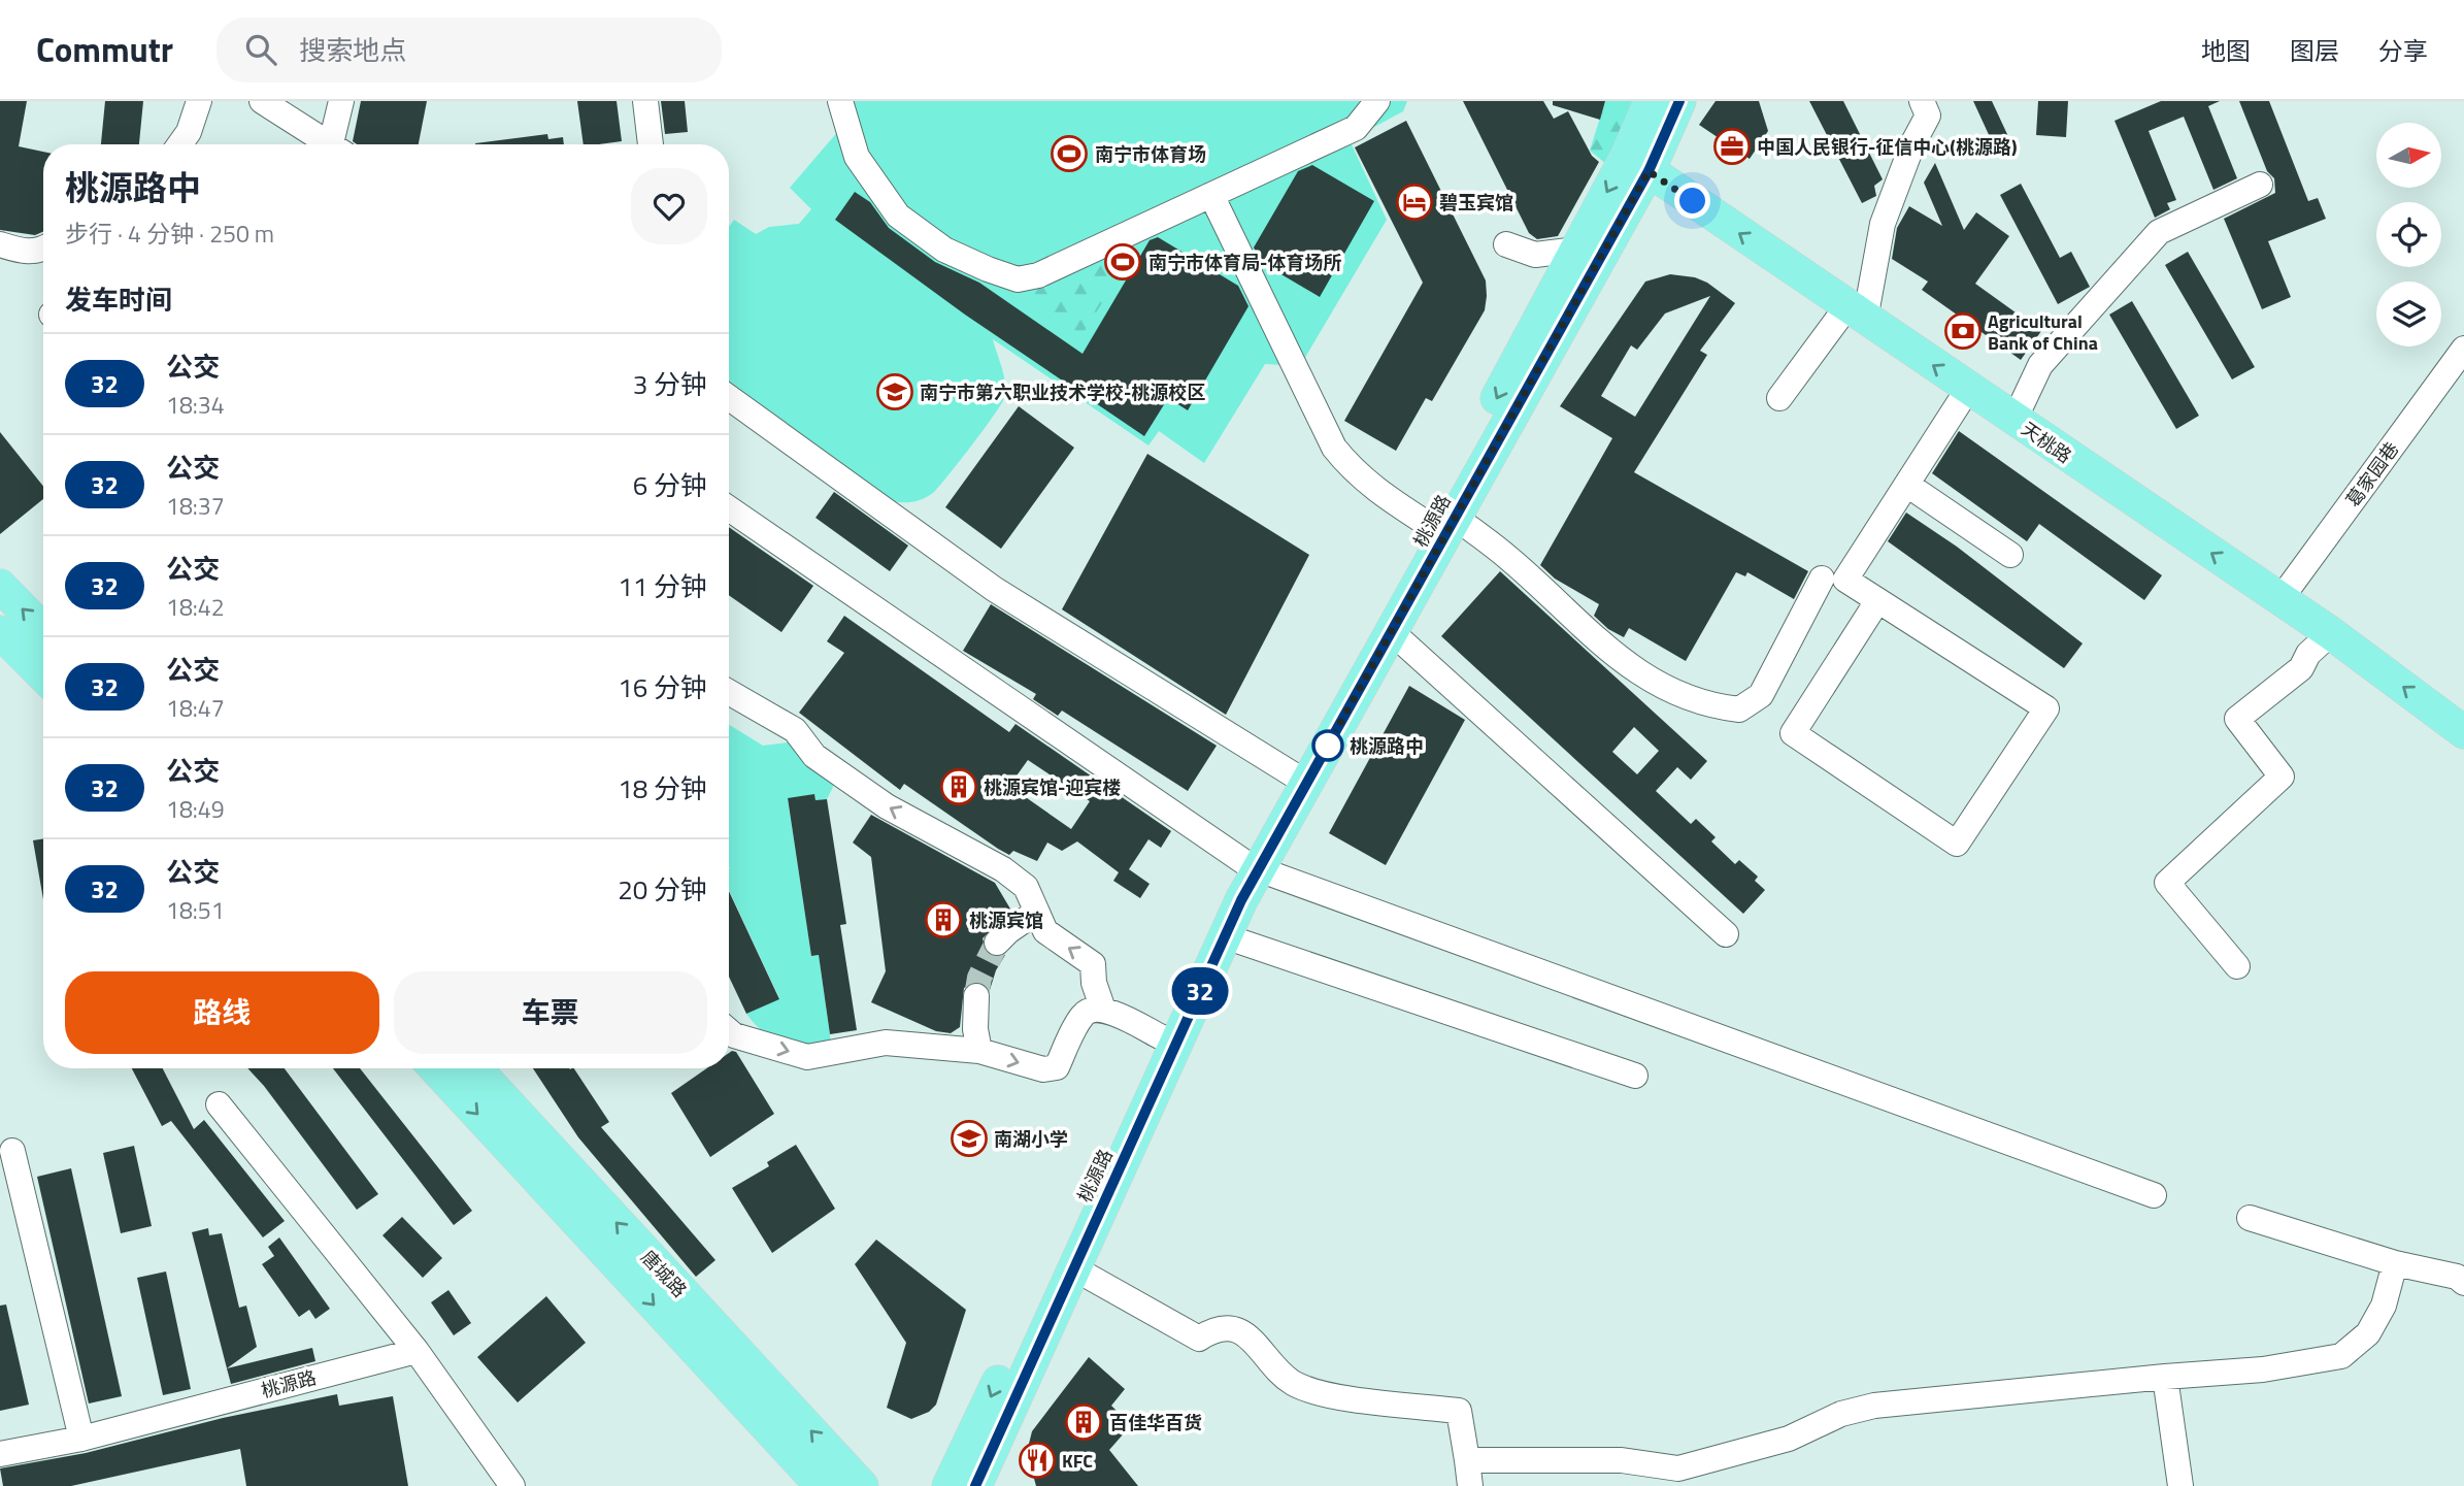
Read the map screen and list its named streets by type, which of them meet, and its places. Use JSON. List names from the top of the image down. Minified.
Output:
{"streets":{"main road":["天桃路","桃源路","唐城路"],"street":["葛家园巷"]},"crossings":[["天桃路","葛家园巷"],["天桃路","桃源路"]],"one_way":["天桃路"],"places":{"office":["中国人民银行-征信中心(桃源路)"],"sports":["南宁市体育场","南宁市体育局-体育场所"],"hotel":["碧玉宾馆"],"bank":["Agricultural Bank of China"],"school or university":["南宁市第六职业技术学校-桃源校区","南湖小学"],"other":["桃源路中"],"building":["桃源宾馆-迎宾楼","桃源宾馆","百佳华百货"],"restaurant":["KFC"]},"lines":["bus line 32"],"north":"right","page":{"header":"Commutr","search":"搜索地点","nav":["地图","图层","分享"],"on_map":"32","heading":[["桃源路中","步行 · 4 分钟 · 250 m"],"发车时间"],"list":[{"mark":"32","name":"公交","note":"18:34","value":"3 分钟"},{"mark":"32","name":"公交","note":"18:37","value":"6 分钟"},{"mark":"32","name":"公交","note":"18:42","value":"11 分钟"},{"mark":"32","name":"公交","note":"18:47","value":"16 分钟"},{"mark":"32","name":"公交","note":"18:49","value":"18 分钟"},{"mark":"32","name":"公交","note":"18:51","value":"20 分钟"}],"buttons":["路线","车票"]}}
